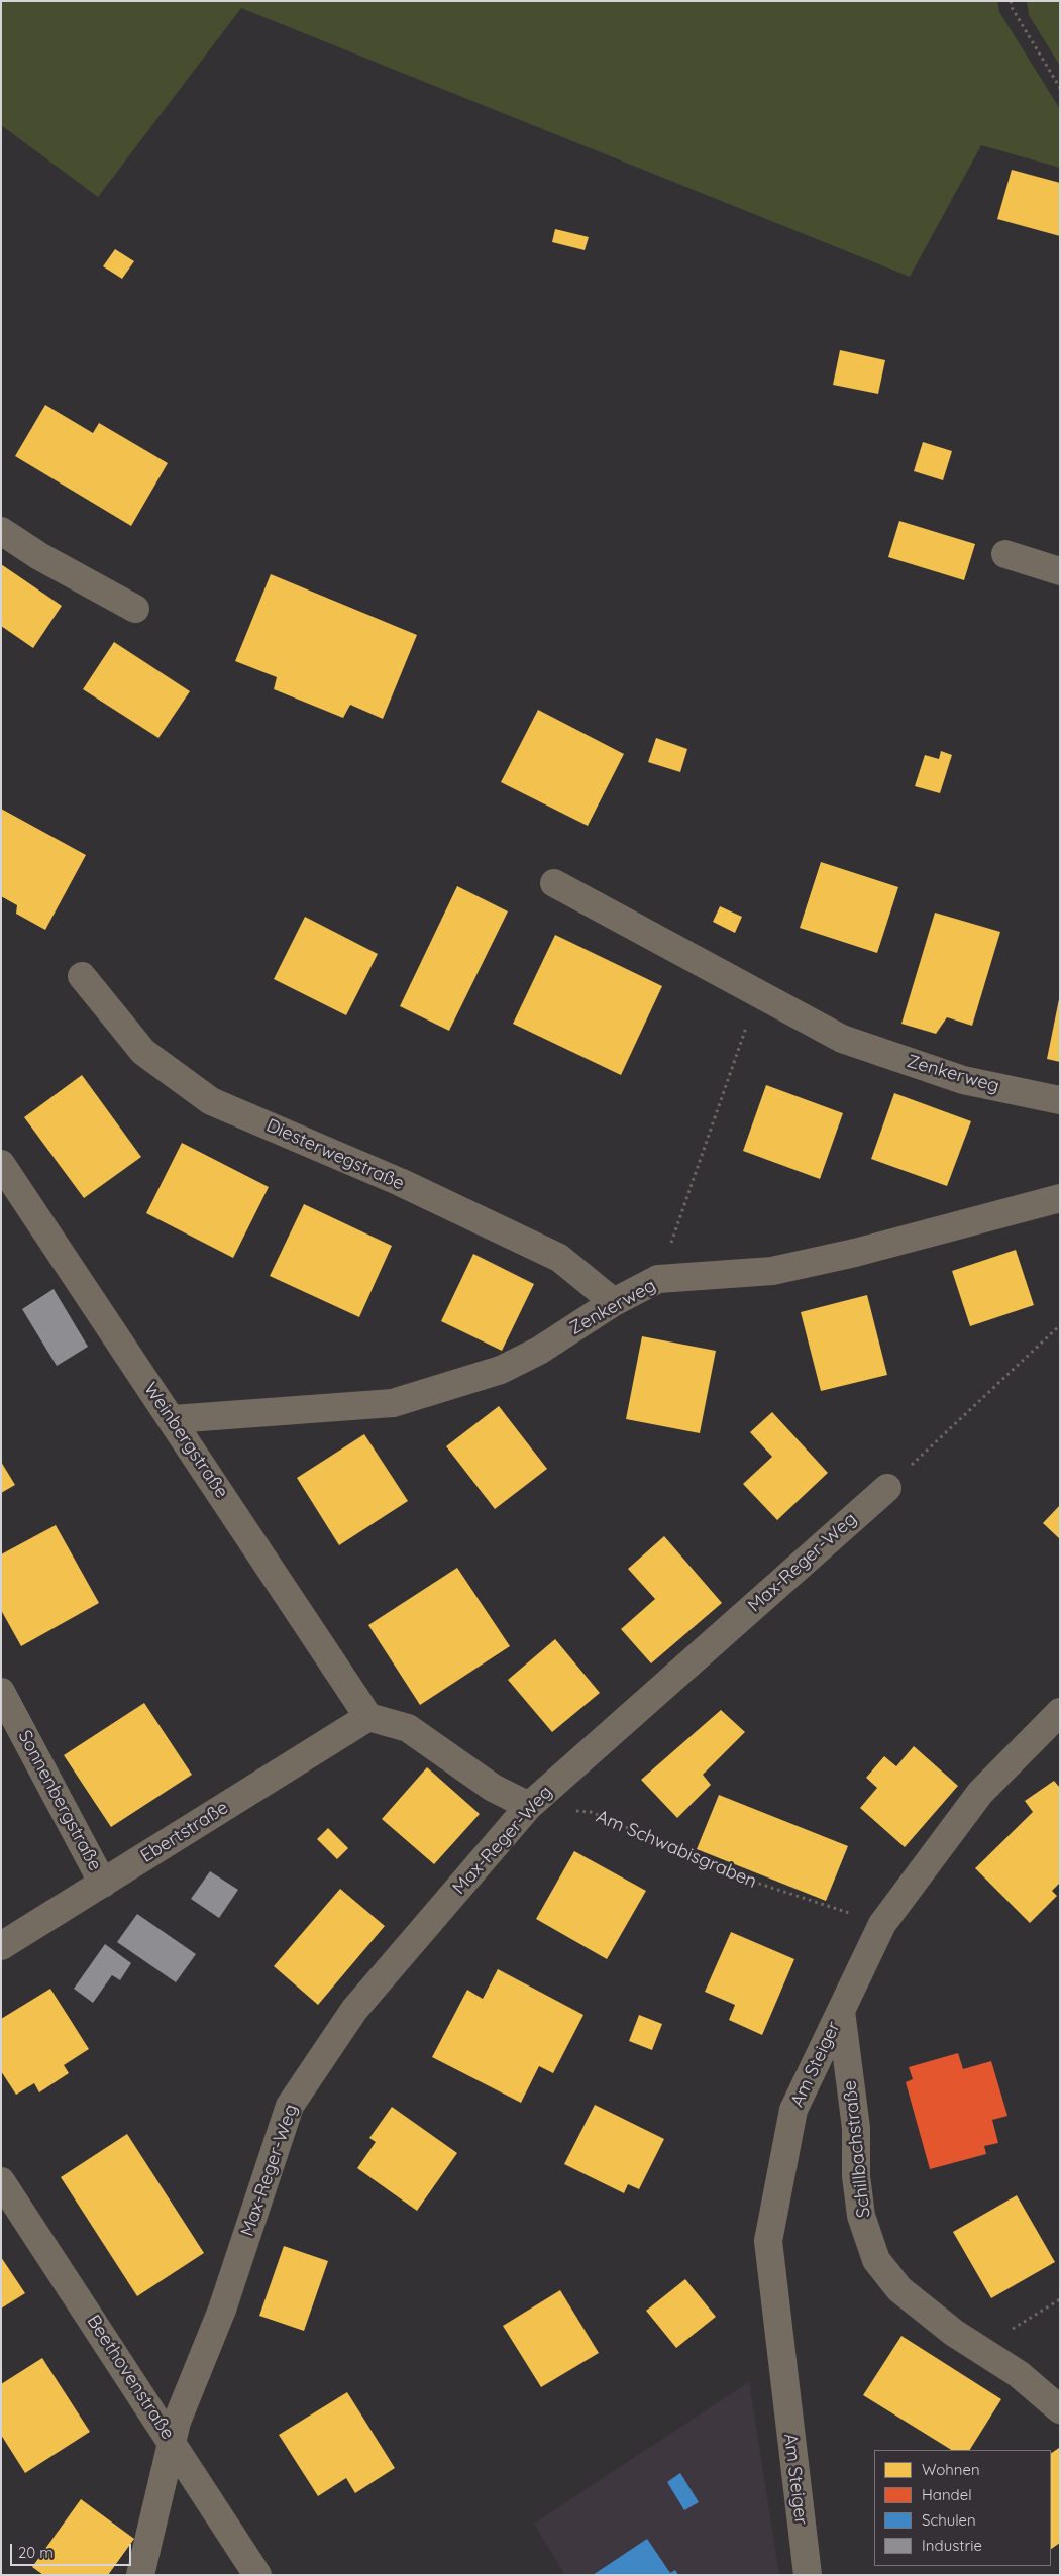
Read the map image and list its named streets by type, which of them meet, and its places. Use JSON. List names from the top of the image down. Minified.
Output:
{"streets":{"street":["Zenkerweg","Diesterwegstraße","Weinbergstraße","Max-Reger-Weg","Sonnenbergstraße","Ebertstraße","Am Steiger","Schillbachstraße","Beethovenstraße"],"path":["Am Schwabisgraben"]},"crossings":[["Zenkerweg","Diesterwegstraße"],["Zenkerweg","Weinbergstraße"],["Weinbergstraße","Ebertstraße"],["Max-Reger-Weg","Am Schwabisgraben"],["Max-Reger-Weg","Beethovenstraße"],["Sonnenbergstraße","Ebertstraße"],["Am Schwabisgraben","Am Steiger"],["Am Steiger","Schillbachstraße"]],"legend":["Wohnen","Handel","Schulen","Industrie"],"scale_bar":"20 m"}
